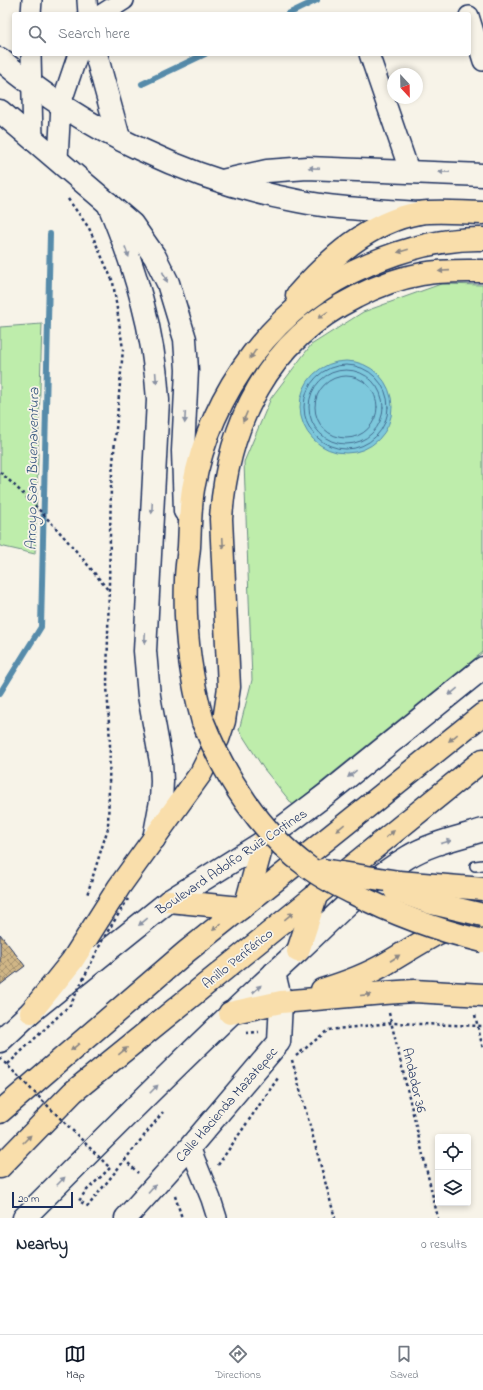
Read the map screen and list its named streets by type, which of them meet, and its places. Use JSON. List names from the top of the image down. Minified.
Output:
{"streets":{"main road":["Boulevard Adolfo Ruiz Cortines","Anillo Periférico","Calle Hacienda Mazatepec"],"path":["Andador 36"]},"water":["Arroyo San Buenaventura"],"scale_bar":"20 m","north":"bottom","page":{"search":"Search here","scale":"20 m","heading":["Nearby","0 results"],"nav":["Map","Directions","Saved"]}}
